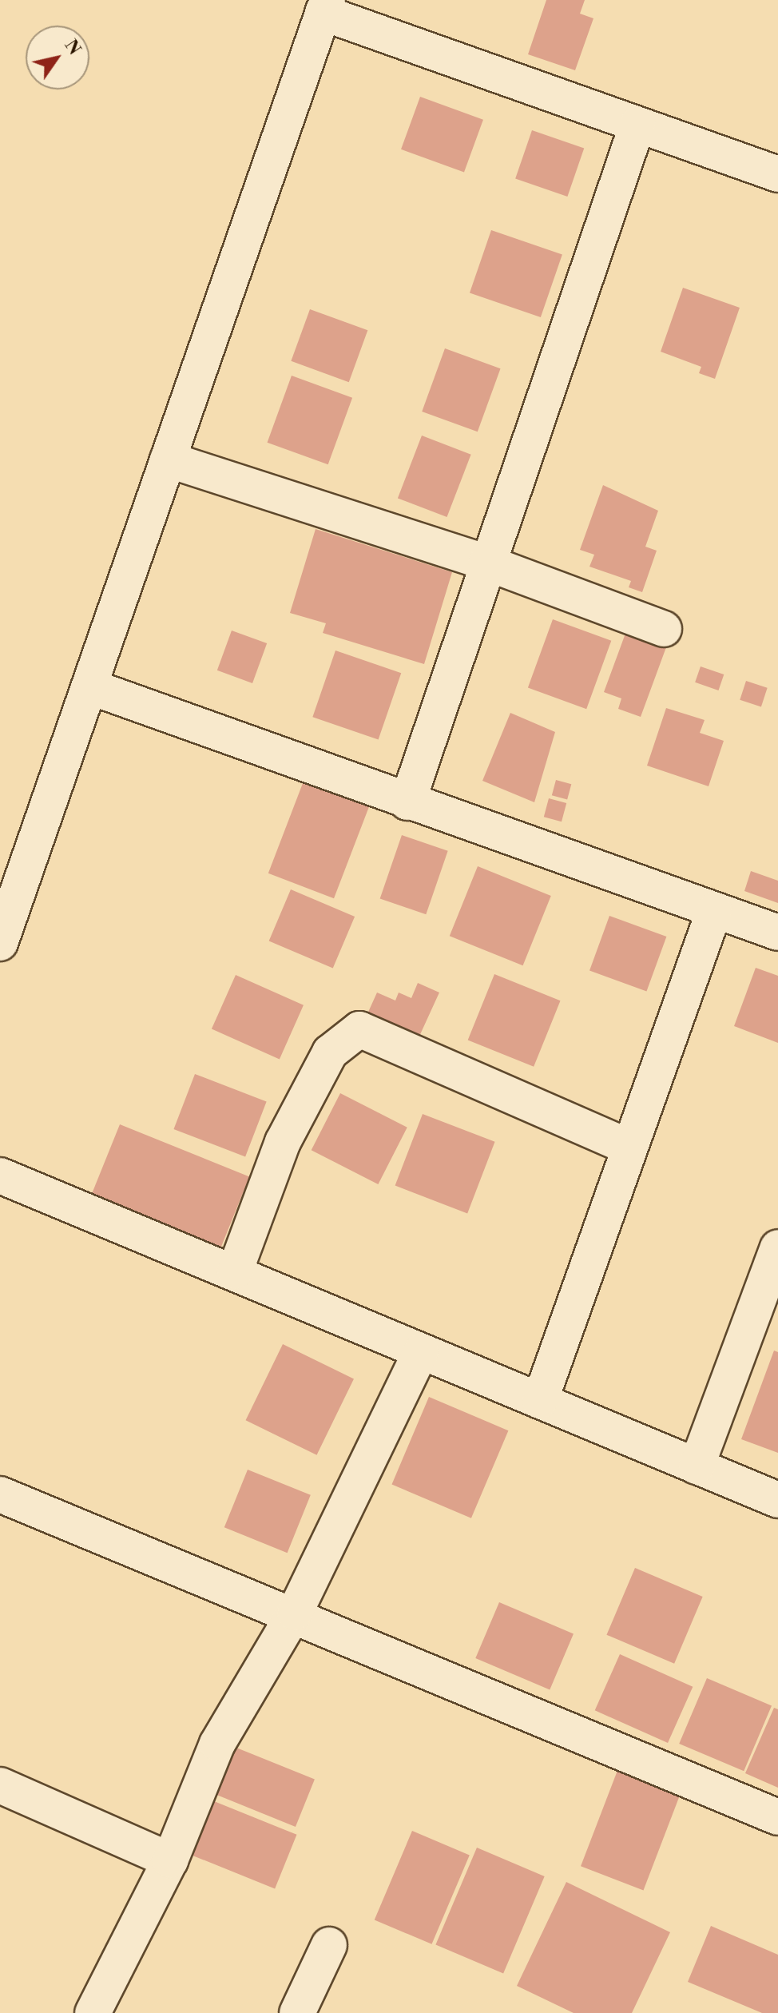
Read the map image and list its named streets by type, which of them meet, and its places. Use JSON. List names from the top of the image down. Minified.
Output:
{"north":"top right"}
